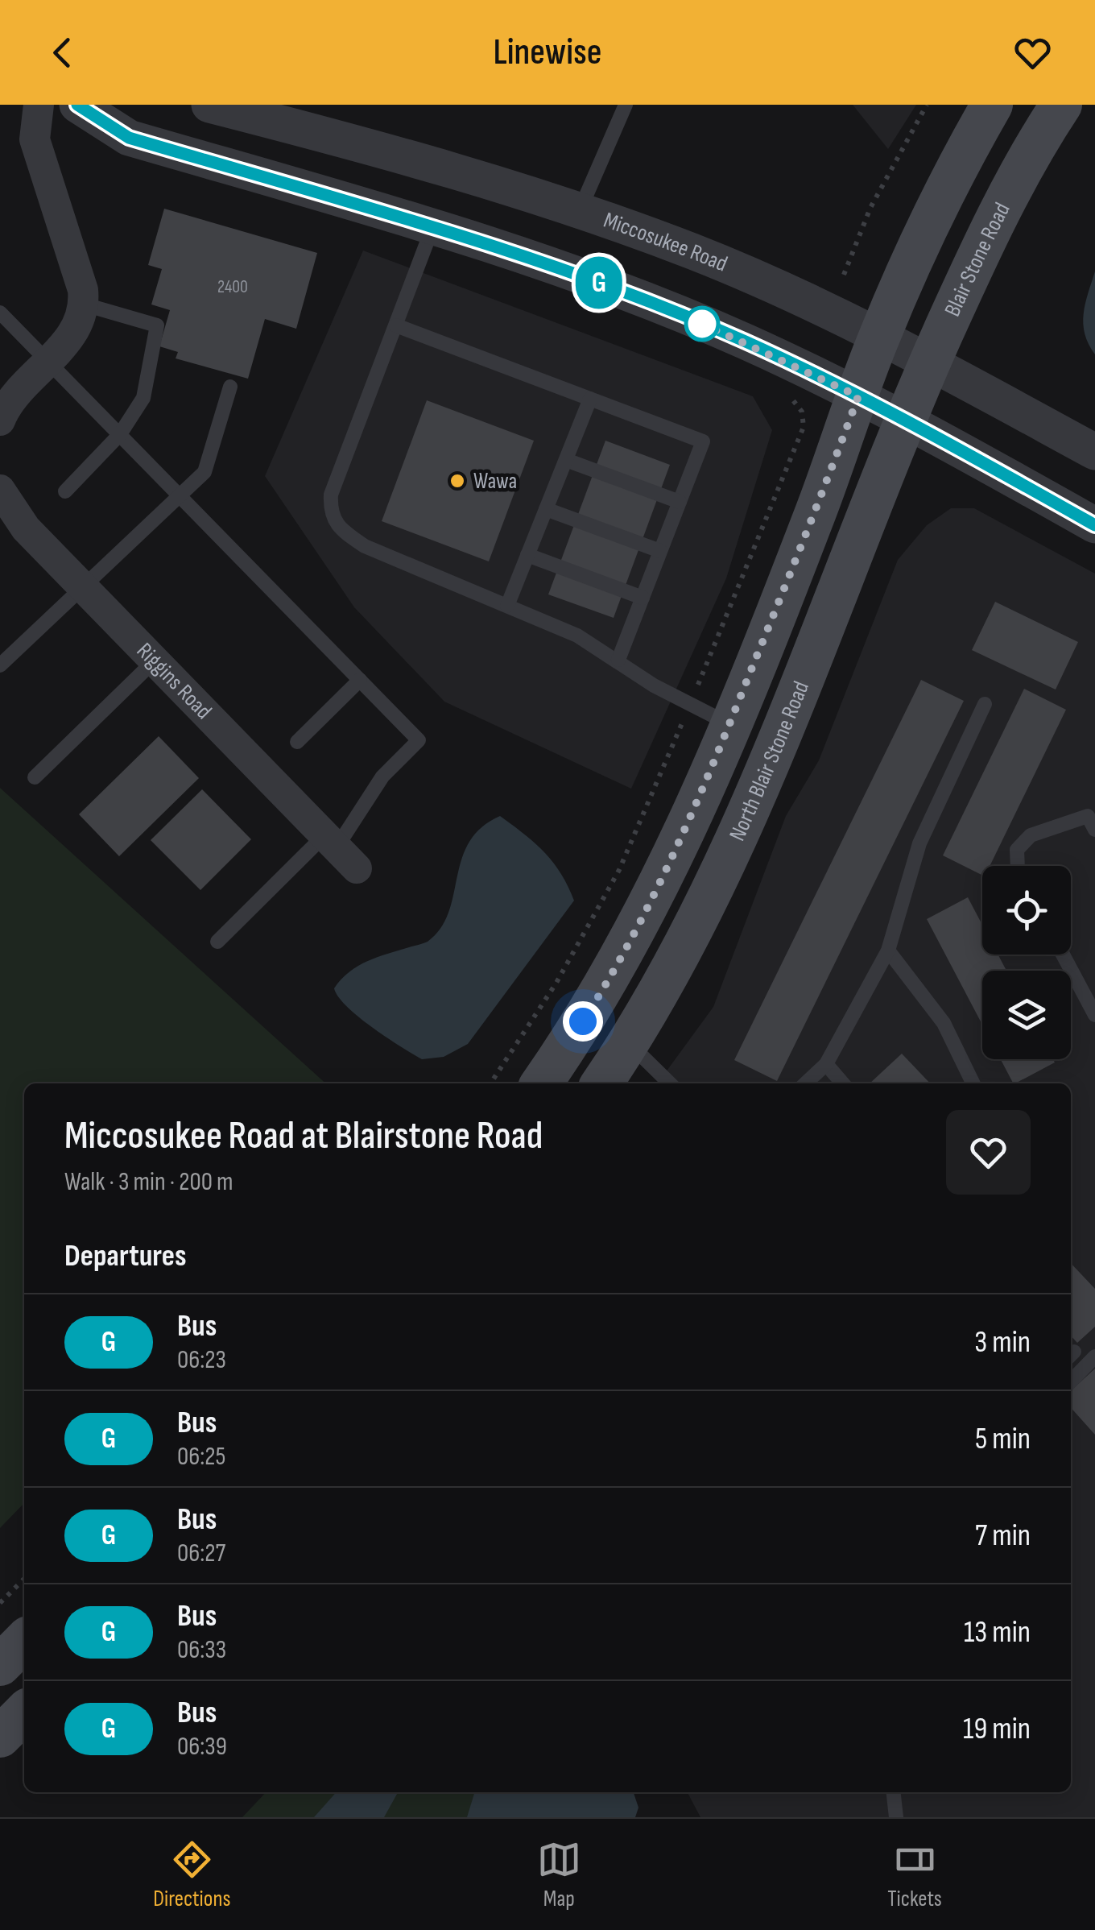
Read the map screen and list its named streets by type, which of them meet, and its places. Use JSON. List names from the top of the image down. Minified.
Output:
{"streets":{"main road":["Blair Stone Road","North Blair Stone Road"],"street":["Miccosukee Road","Riggins Road"]},"crossings":[["Miccosukee Road","Blair Stone Road"],["Blair Stone Road","North Blair Stone Road"]],"places":["Wawa"],"lines":["bus line G"],"house_numbers":["2400"],"page":{"header":"Linewise","on_map":"G","heading":[["Miccosukee Road at Blairstone Road","Walk · 3 min · 200 m"],"Departures"],"list":[{"mark":"G","name":"Bus","note":"06:23","value":"3 min"},{"mark":"G","name":"Bus","note":"06:25","value":"5 min"},{"mark":"G","name":"Bus","note":"06:27","value":"7 min"},{"mark":"G","name":"Bus","note":"06:33","value":"13 min"},{"mark":"G","name":"Bus","note":"06:39","value":"19 min"}],"tabs":["Directions","Map","Tickets"]}}
